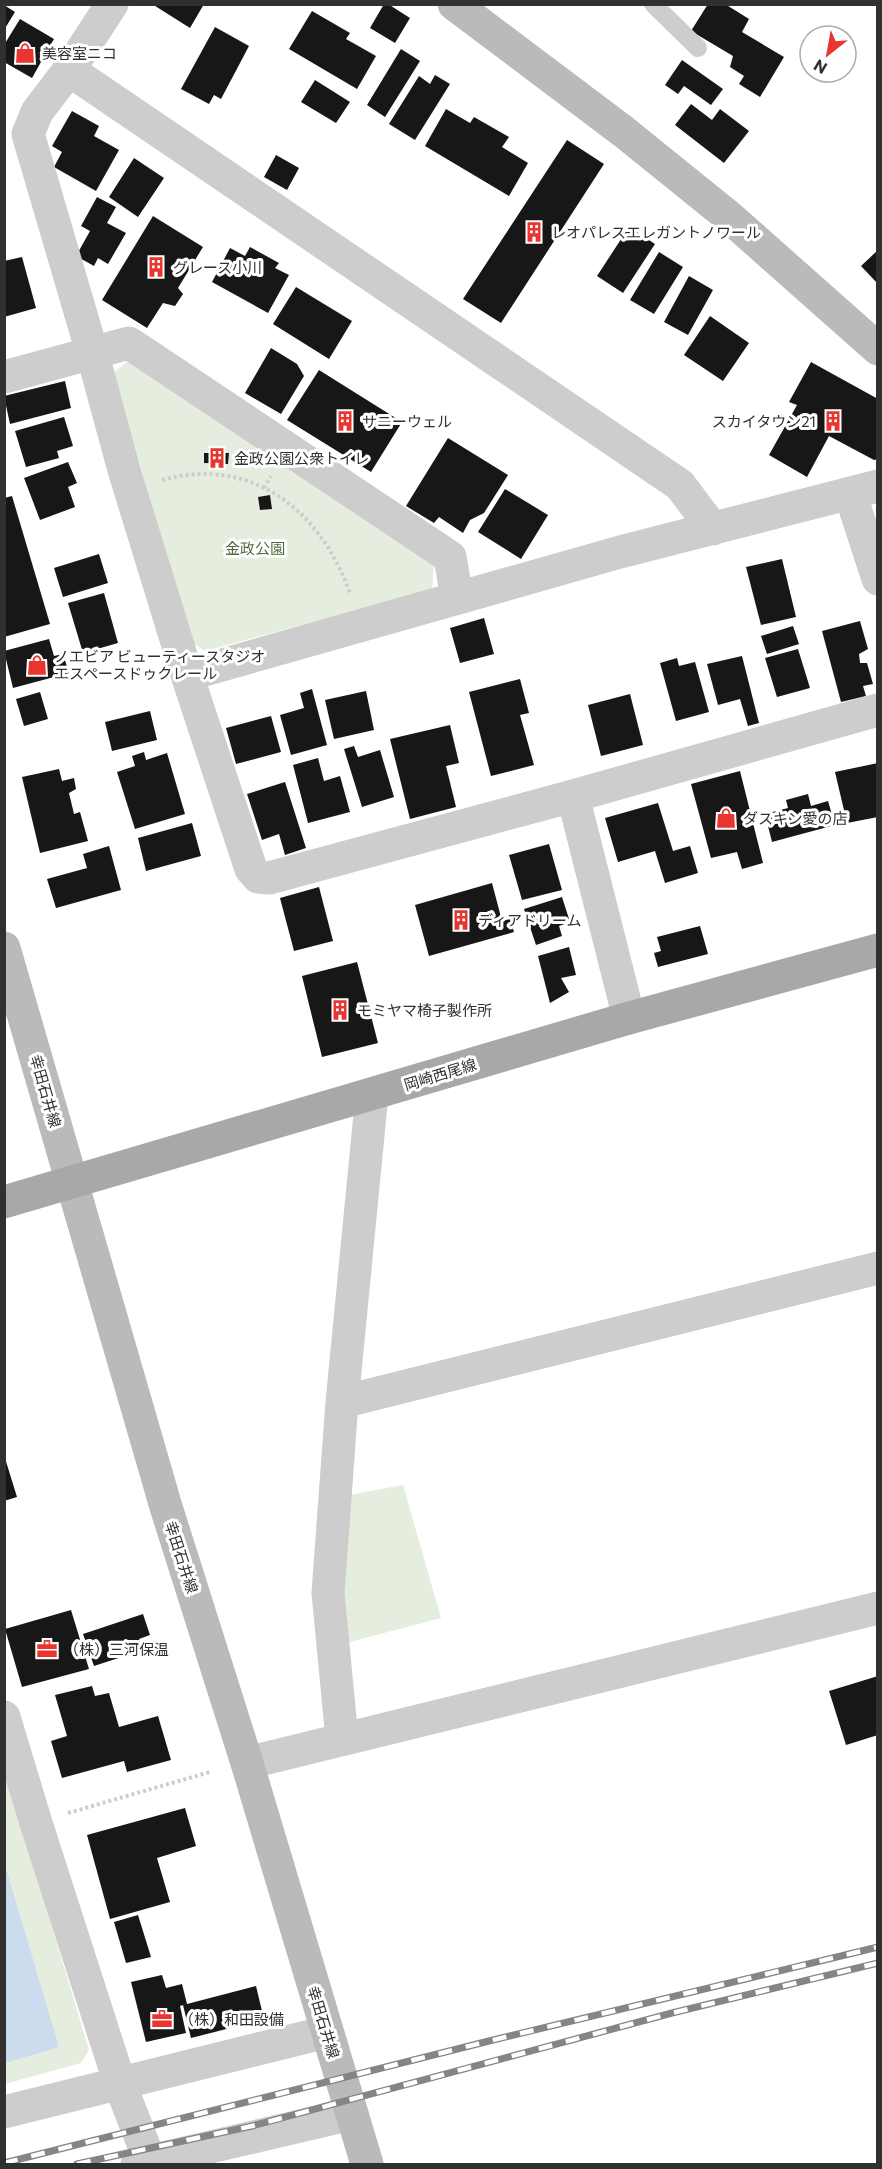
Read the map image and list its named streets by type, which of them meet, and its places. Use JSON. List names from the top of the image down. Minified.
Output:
{"streets":{"main road":["岡崎西尾線","幸田石井線"]},"crossings":[["岡崎西尾線","幸田石井線"]],"parks":["金政公園"],"places":{"shop":["美容室ニコ","ノエビア ビューティースタジオ エスペースドゥクレール","ダスキン愛の店"],"building":["レオパレスエレガントノワール","グレース小川","サニーウェル","スカイタウン21","金政公園公衆トイレ","ディアドリーム","モミヤマ椅子製作所"],"office":["（株）三河保温","（株）和田設備"]},"north":"bottom left"}
